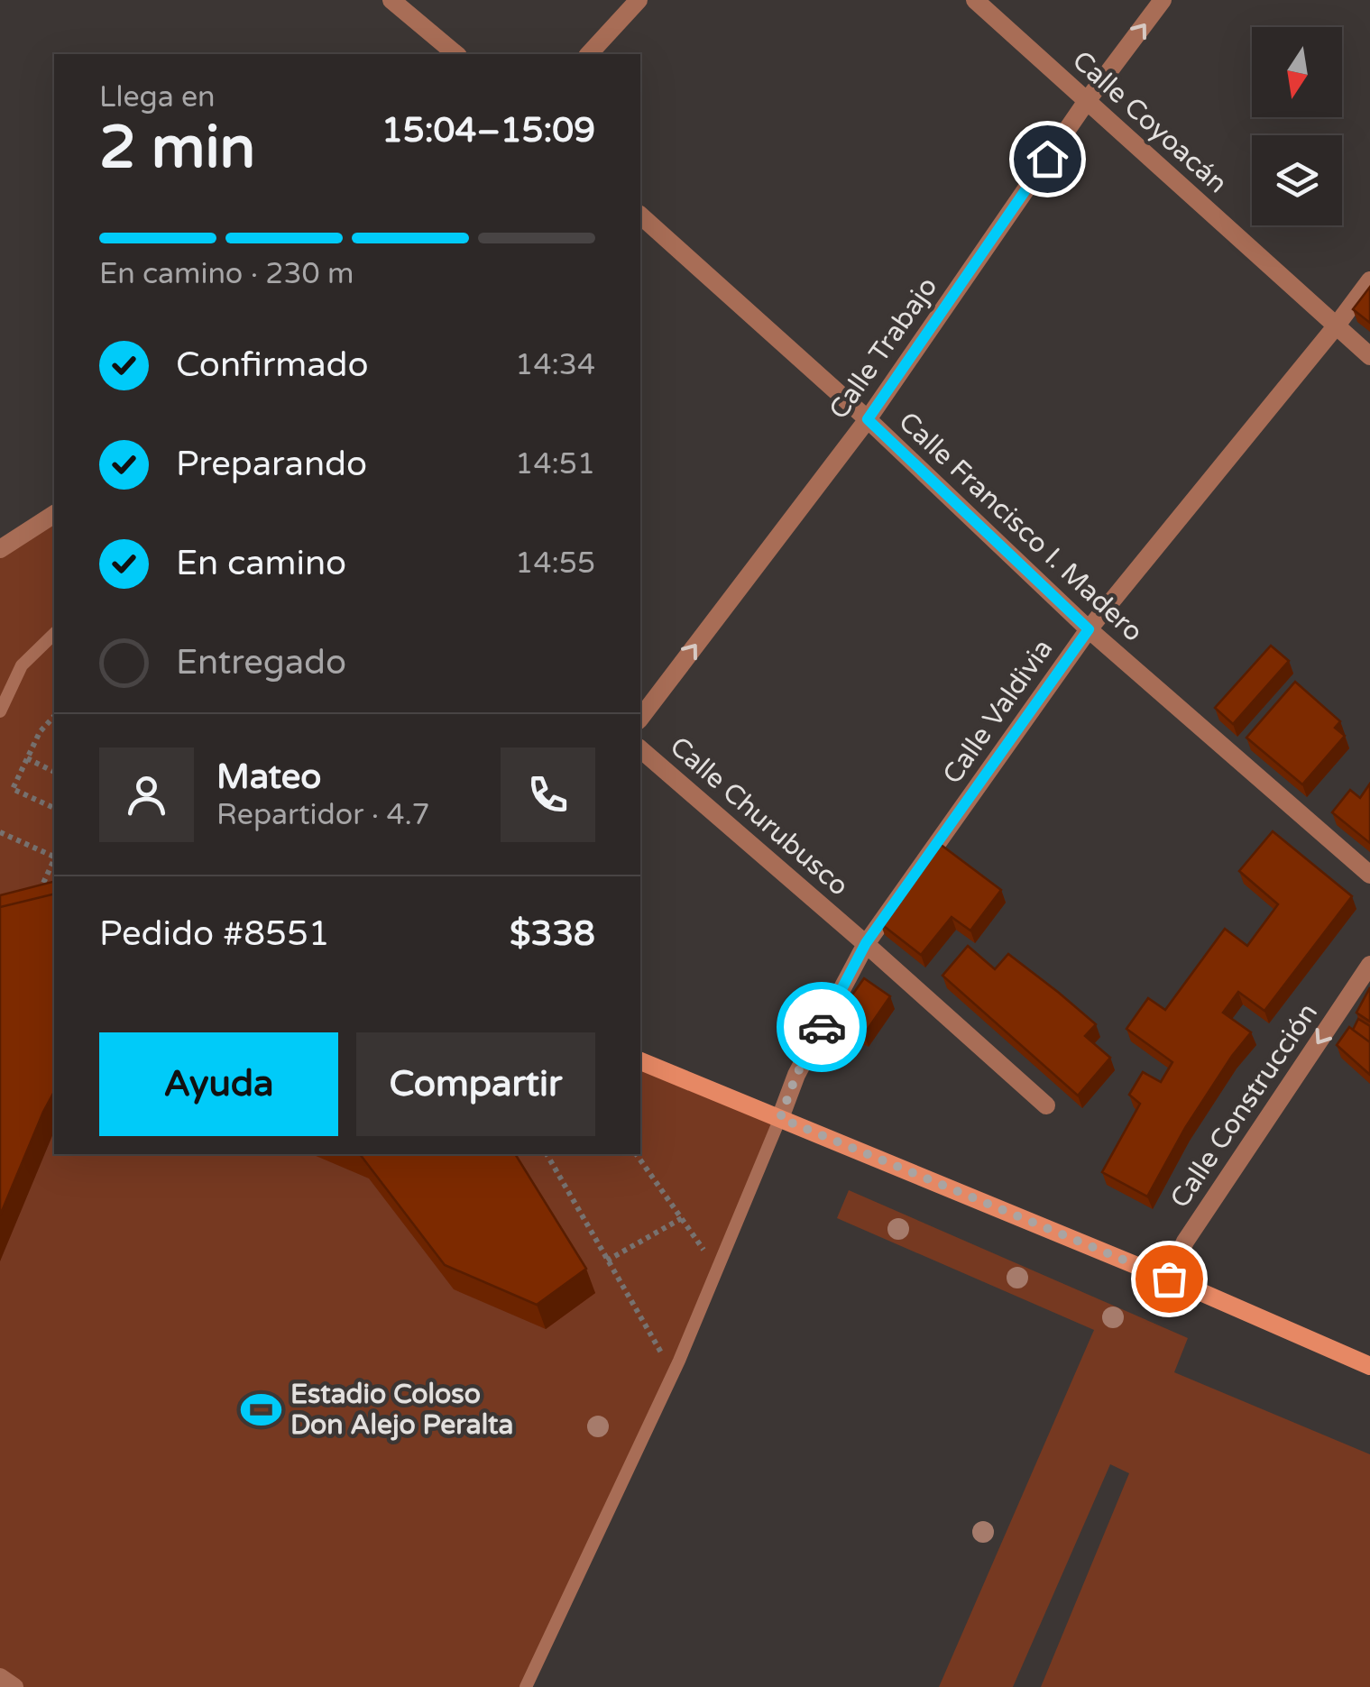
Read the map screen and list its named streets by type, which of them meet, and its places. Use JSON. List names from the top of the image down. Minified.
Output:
{"streets":{"street":["Calle Coyoacán","Calle Trabajo","Calle Francisco I. Madero","Calle Valdivia","Calle Churubusco","Calle Construcción"]},"crossings":[["Calle Coyoacán","Calle Trabajo"],["Calle Coyoacán","Calle Valdivia"],["Calle Trabajo","Calle Francisco I. Madero"],["Calle Francisco I. Madero","Calle Valdivia"],["Calle Valdivia","Calle Churubusco"]],"one_way":["Calle Trabajo","Calle Construcción"],"places":{"sports":["Estadio Coloso Don Alejo Peralta"]},"north":"bottom","page":{"heading":["2 min","Llega en","15:04–15:09"],"panel":["Mateo","Repartidor · 4.7","Pedido #8551","$338"],"bar":"En camino · 230 m","list":[["Confirmado","14:34"],["Preparando","14:51"],["En camino","14:55"],"Entregado"],"buttons":["Ayuda","Compartir"]}}
